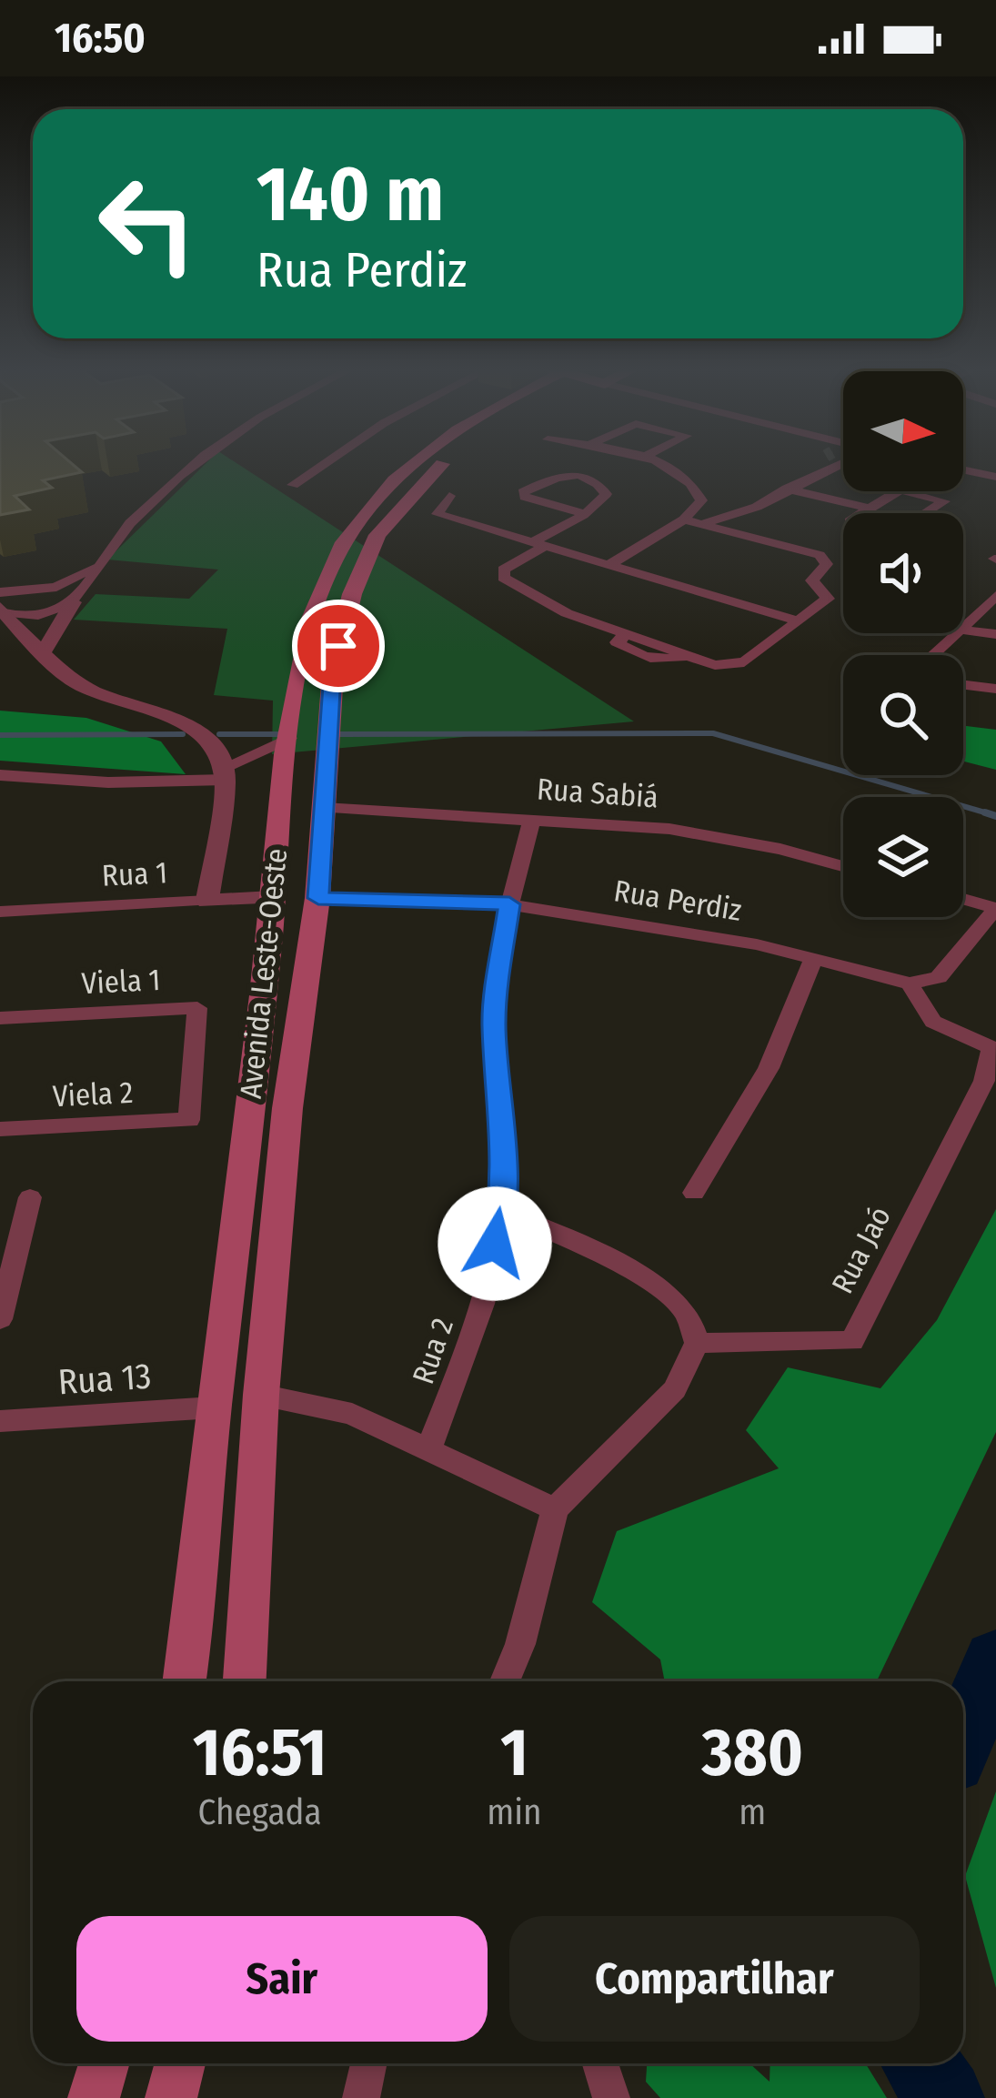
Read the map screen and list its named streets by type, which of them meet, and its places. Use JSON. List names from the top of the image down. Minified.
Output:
{"streets":{"main road":["Avenida Leste-Oeste"],"street":["Rua Sabiá","Rua 1","Rua Perdiz","Viela 1","Viela 2","Rua Jaó","Rua 2","Rua 13"]},"crossings":[["Rua Sabiá","Avenida Leste-Oeste"],["Rua Sabiá","Rua 2"],["Rua 1","Avenida Leste-Oeste"],["Rua Perdiz","Avenida Leste-Oeste"],["Rua Perdiz","Rua 2"],["Avenida Leste-Oeste","Rua 13"],["Viela 1","Viela 2"]],"north":"right","page":{"status":"16:50","turn":["140 m","Rua Perdiz"],"eta":["16:51","Chegada","1","min","380","m"],"buttons":["Sair","Compartilhar"]}}
